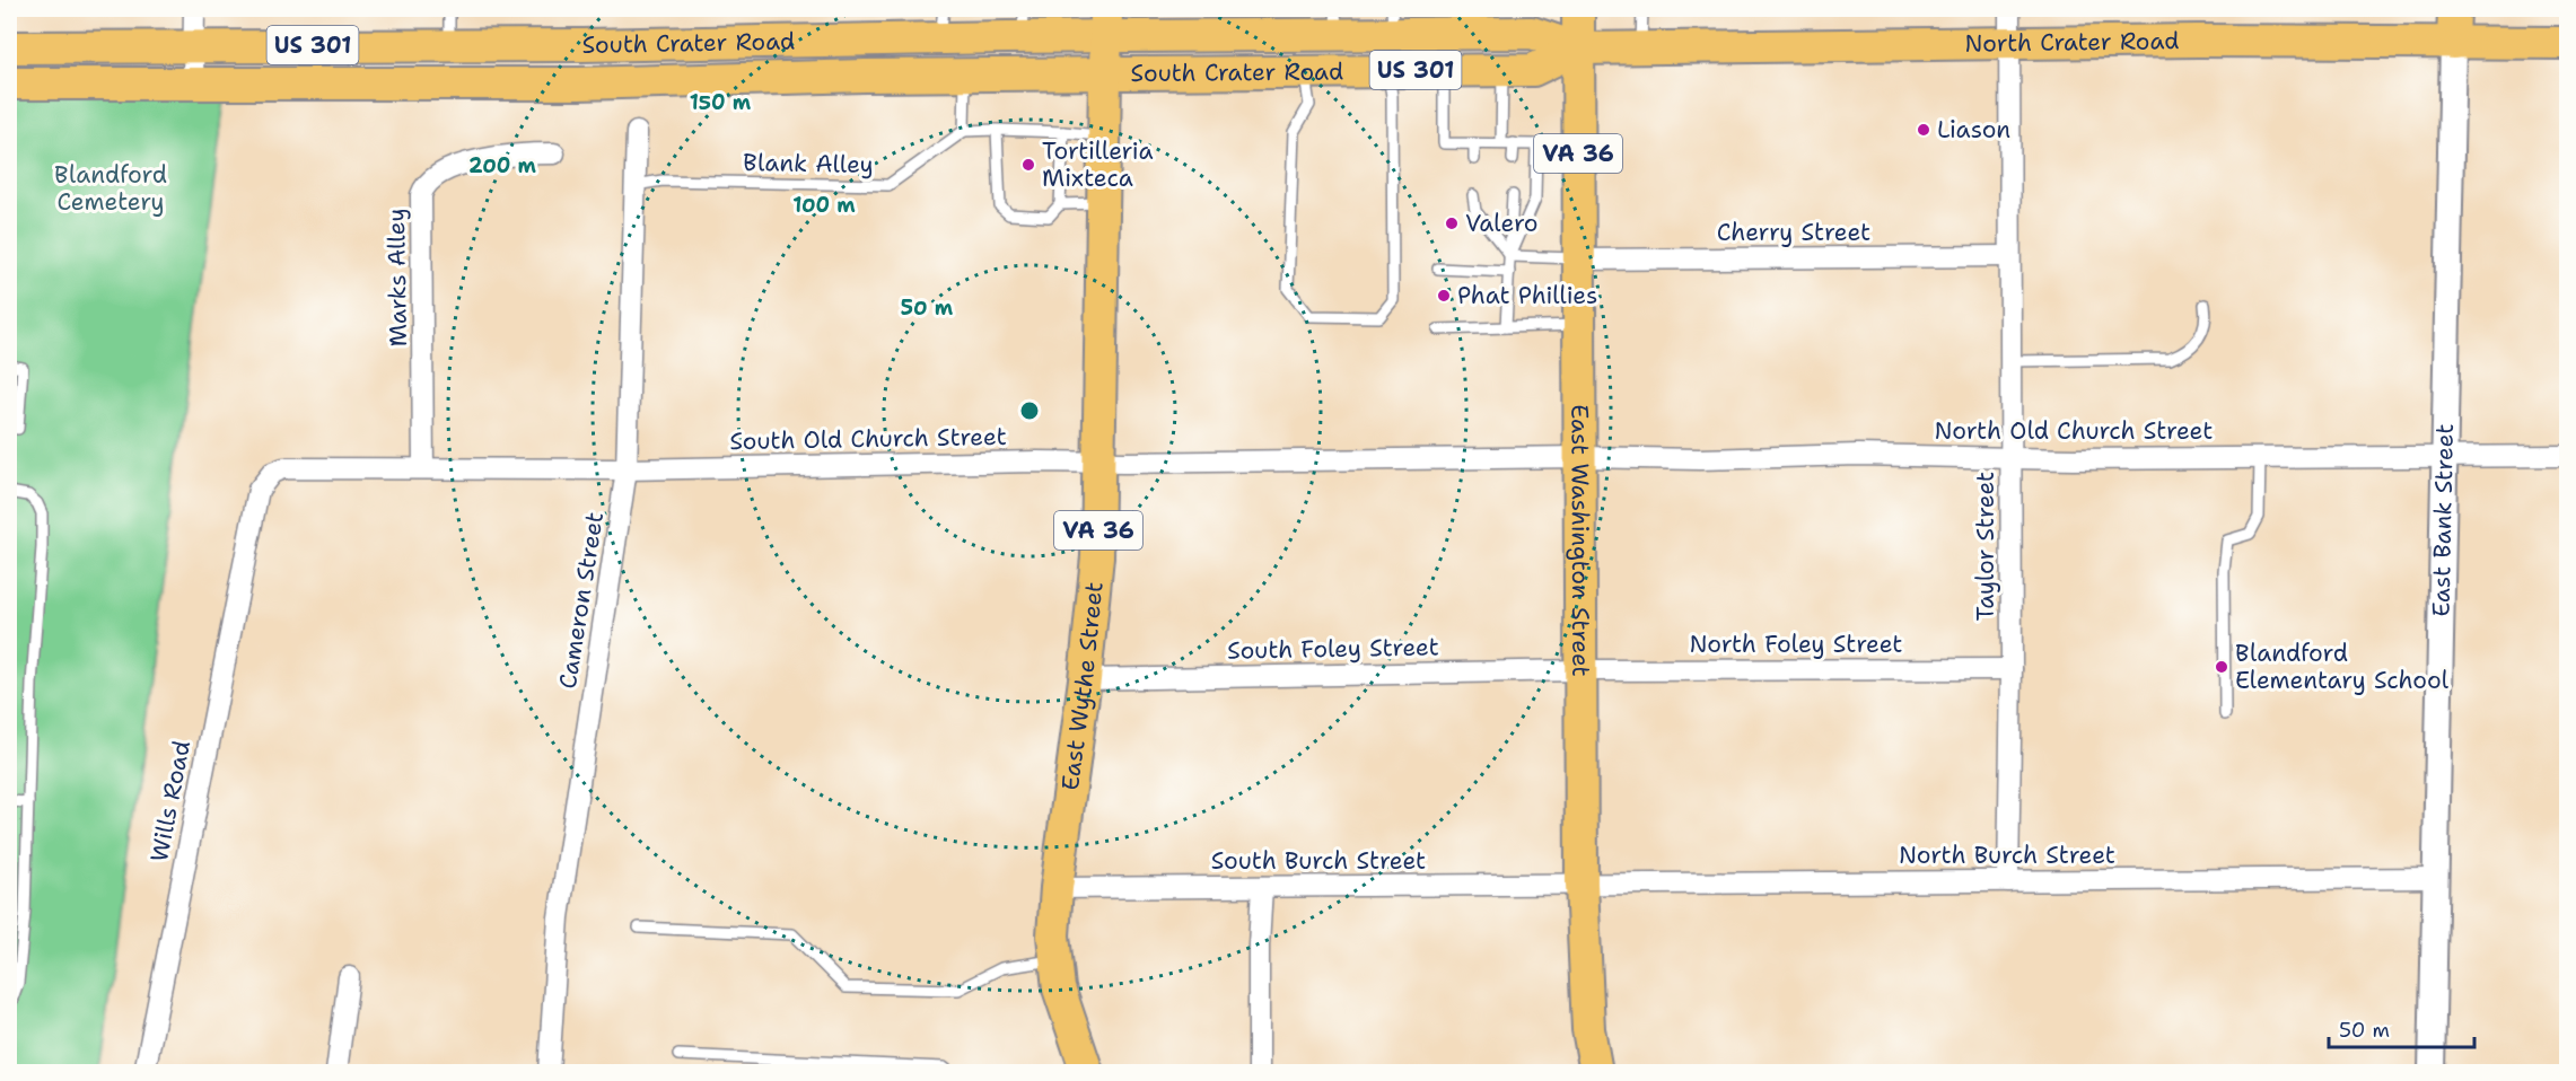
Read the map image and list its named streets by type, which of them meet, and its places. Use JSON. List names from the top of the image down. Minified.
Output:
{"streets":{"main road":["South Crater Road","North Crater Road","US 301","VA 36","East Bank Street","East Washington Street","East Wythe Street"],"street":["Cherry Street","Marks Alley","North Old Church Street","South Old Church Street","Taylor Street","Cameron Street","North Foley Street","South Foley Street","Wills Road","North Burch Street","South Burch Street"],"lane":["Blank Alley"]},"crossings":[["South Crater Road","North Crater Road"],["South Crater Road","East Washington Street"],["South Crater Road","East Wythe Street"],["North Crater Road","East Bank Street"],["North Crater Road","East Washington Street"],["North Crater Road","Taylor Street"],["Blank Alley","Cameron Street"],["Cherry Street","East Washington Street"],["Cherry Street","Taylor Street"],["Marks Alley","South Old Church Street"],["North Old Church Street","South Old Church Street"],["North Old Church Street","East Bank Street"],["North Old Church Street","East Washington Street"],["North Old Church Street","Taylor Street"],["South Old Church Street","East Washington Street"],["South Old Church Street","Cameron Street"],["South Old Church Street","East Wythe Street"],["South Old Church Street","Wills Road"],["East Bank Street","North Burch Street"],["East Washington Street","North Foley Street"],["East Washington Street","South Foley Street"],["East Washington Street","North Burch Street"],["East Washington Street","South Burch Street"],["Taylor Street","North Foley Street"],["Taylor Street","North Burch Street"],["North Foley Street","South Foley Street"],["South Foley Street","East Wythe Street"],["East Wythe Street","South Burch Street"],["North Burch Street","South Burch Street"]],"parks":["Blandford Cemetery"],"places":["Liason","Tortilleria Mixteca","Valero","Phat Phillies","Blandford Elementary School"],"scale_bar":"50 m","rings":["150 m","200 m","100 m","50 m"]}
